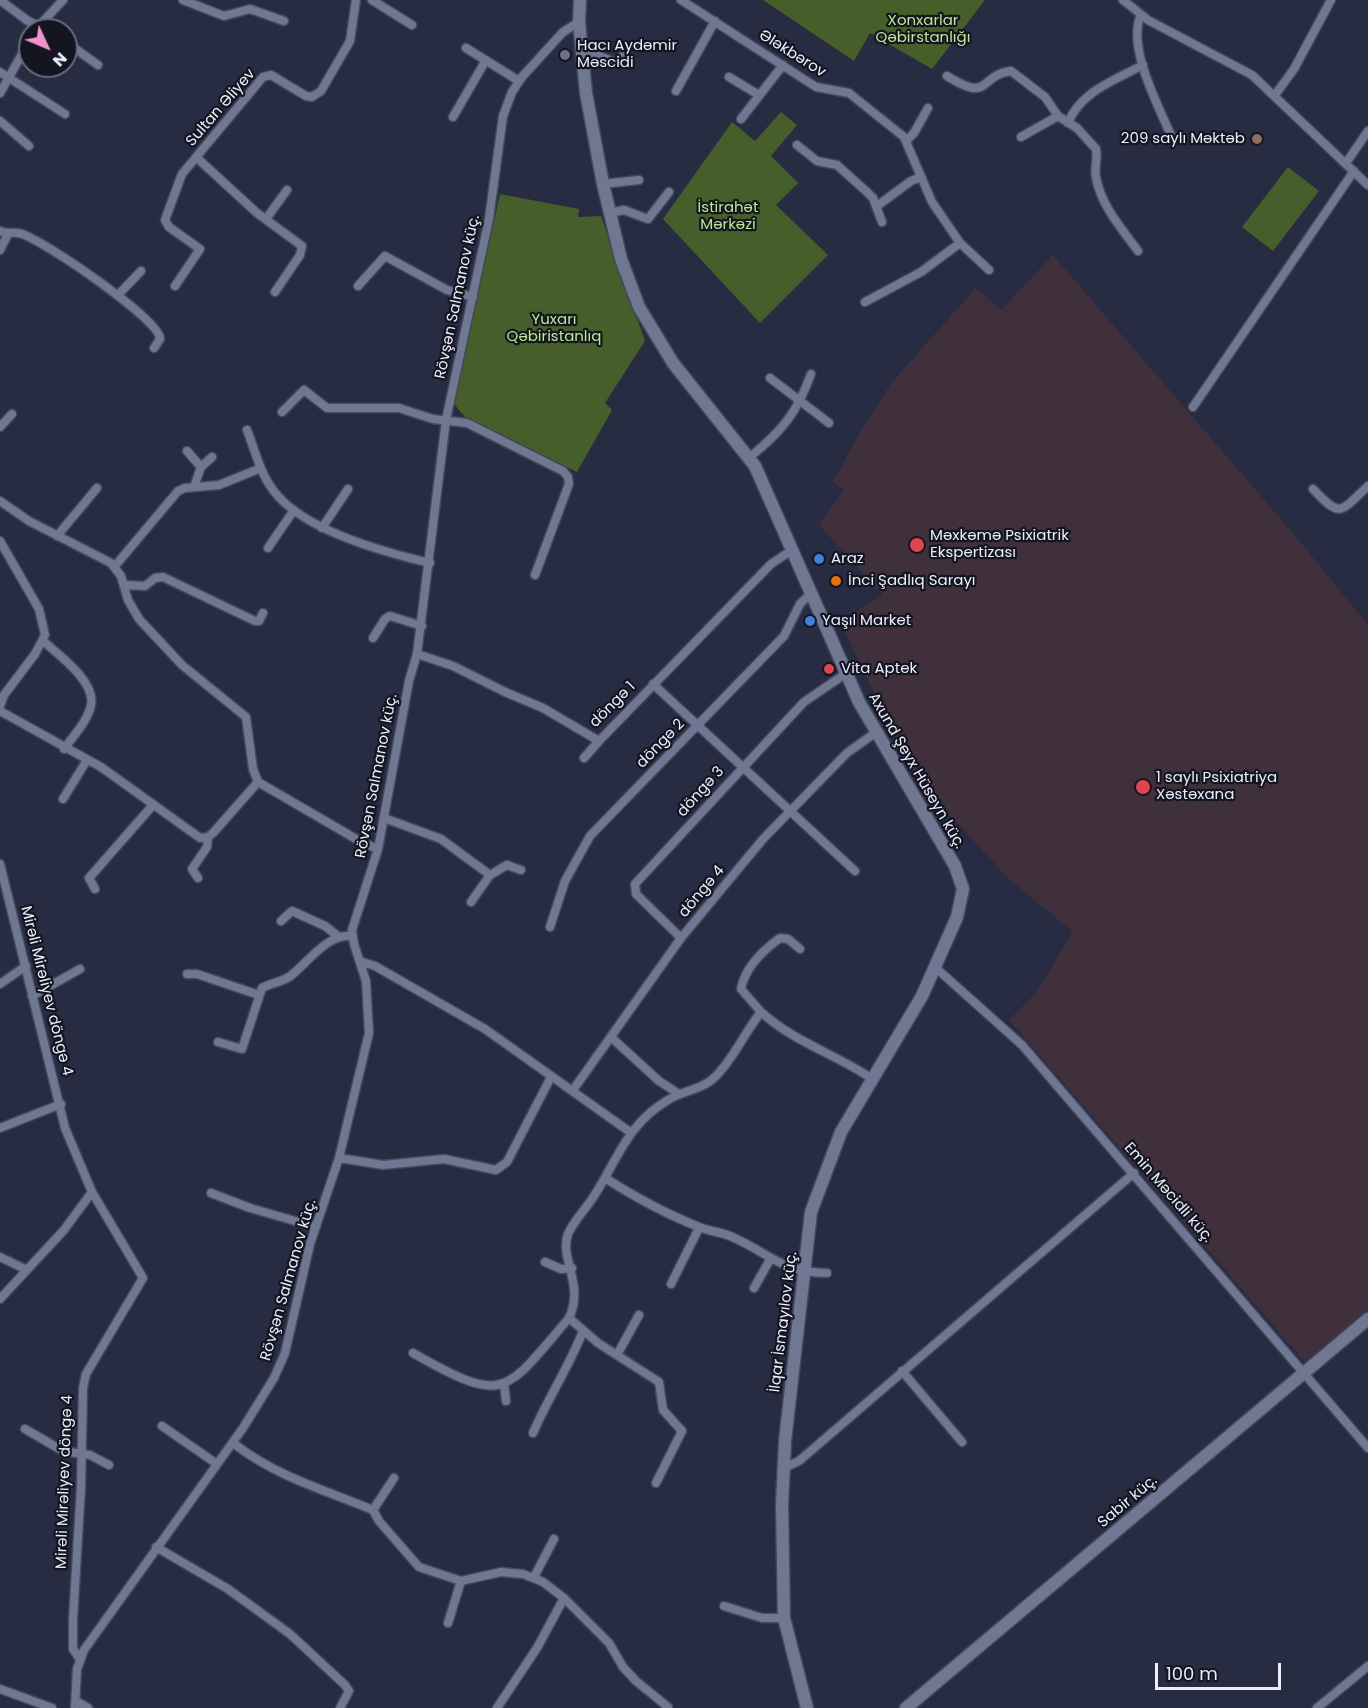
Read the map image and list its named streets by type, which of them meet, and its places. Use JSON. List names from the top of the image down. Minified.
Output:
{"streets":{"main road":["Axund Şeyx Hüseyn küç.","İlqar İsmayılov küç.","Sabir küç."],"street":["Ələkbərov","Sultan Əliyev","Rövşən Salmanov küç.","döngə 1","döngə 2","döngə 3","döngə 4","Mirəli Mirəliyev döngə 4","Emin Məcidli küç."]},"crossings":[["Rövşən Salmanov küç.","döngə 1"],["Rövşən Salmanov küç.","Axund Şeyx Hüseyn küç."],["Rövşən Salmanov küç.","Mirəli Mirəliyev döngə 4"],["döngə 1","Axund Şeyx Hüseyn küç."],["döngə 2","Axund Şeyx Hüseyn küç."],["Axund Şeyx Hüseyn küç.","döngə 3"],["Axund Şeyx Hüseyn küç.","döngə 4"],["Axund Şeyx Hüseyn küç.","Emin Məcidli küç."],["Axund Şeyx Hüseyn küç.","İlqar İsmayılov küç."],["döngə 3","döngə 4"],["Emin Məcidli küç.","İlqar İsmayılov küç."],["Emin Məcidli küç.","Sabir küç."]],"parks":["Xonxarlar Qəbirstanlığı","İstirahət Mərkəzi","Yuxarı Qəbiristanlıq"],"places":["Hacı Aydəmir Məscidi","209 saylı Məktəb","Məxkəmə Psixiatrik Ekspertizası","Araz","İnci Şadlıq Sarayı","Yaşıl Market","Vita Aptek","1 saylı Psixiatriya Xəstəxana"],"scale_bar":"100 m","north":"bottom right"}
